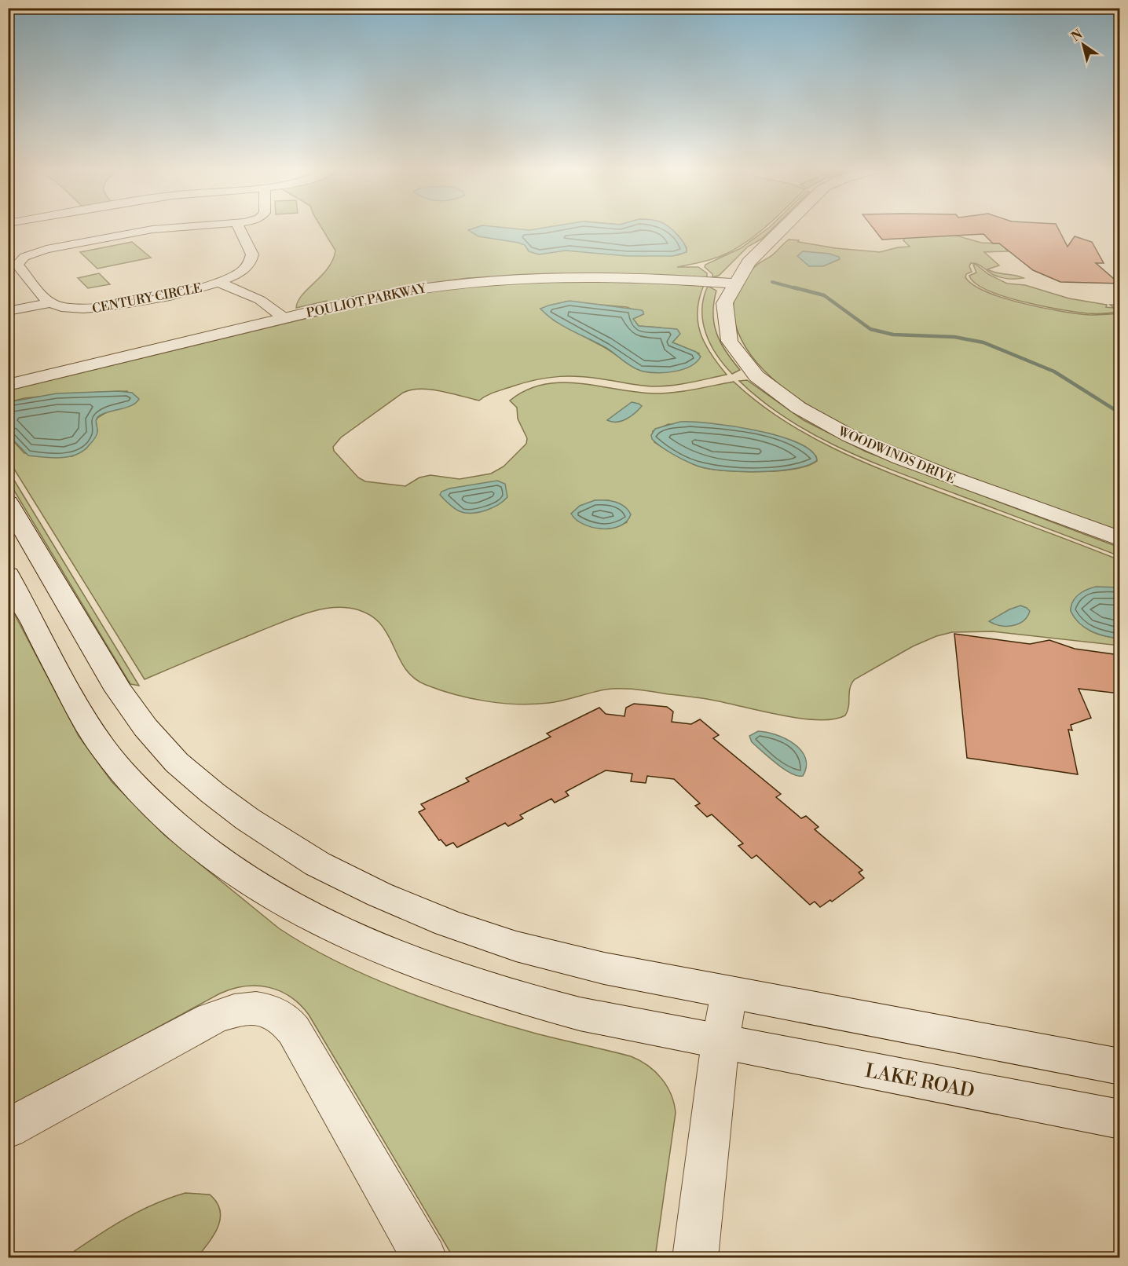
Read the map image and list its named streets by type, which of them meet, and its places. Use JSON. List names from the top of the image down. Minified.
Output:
{"streets":{"street":["CENTURY CIRCLE","POULIOT PARKWAY","WOODWINDS DRIVE","LAKE ROAD"]},"crossings":[["CENTURY CIRCLE","POULIOT PARKWAY"],["POULIOT PARKWAY","WOODWINDS DRIVE"]],"north":"top left"}
